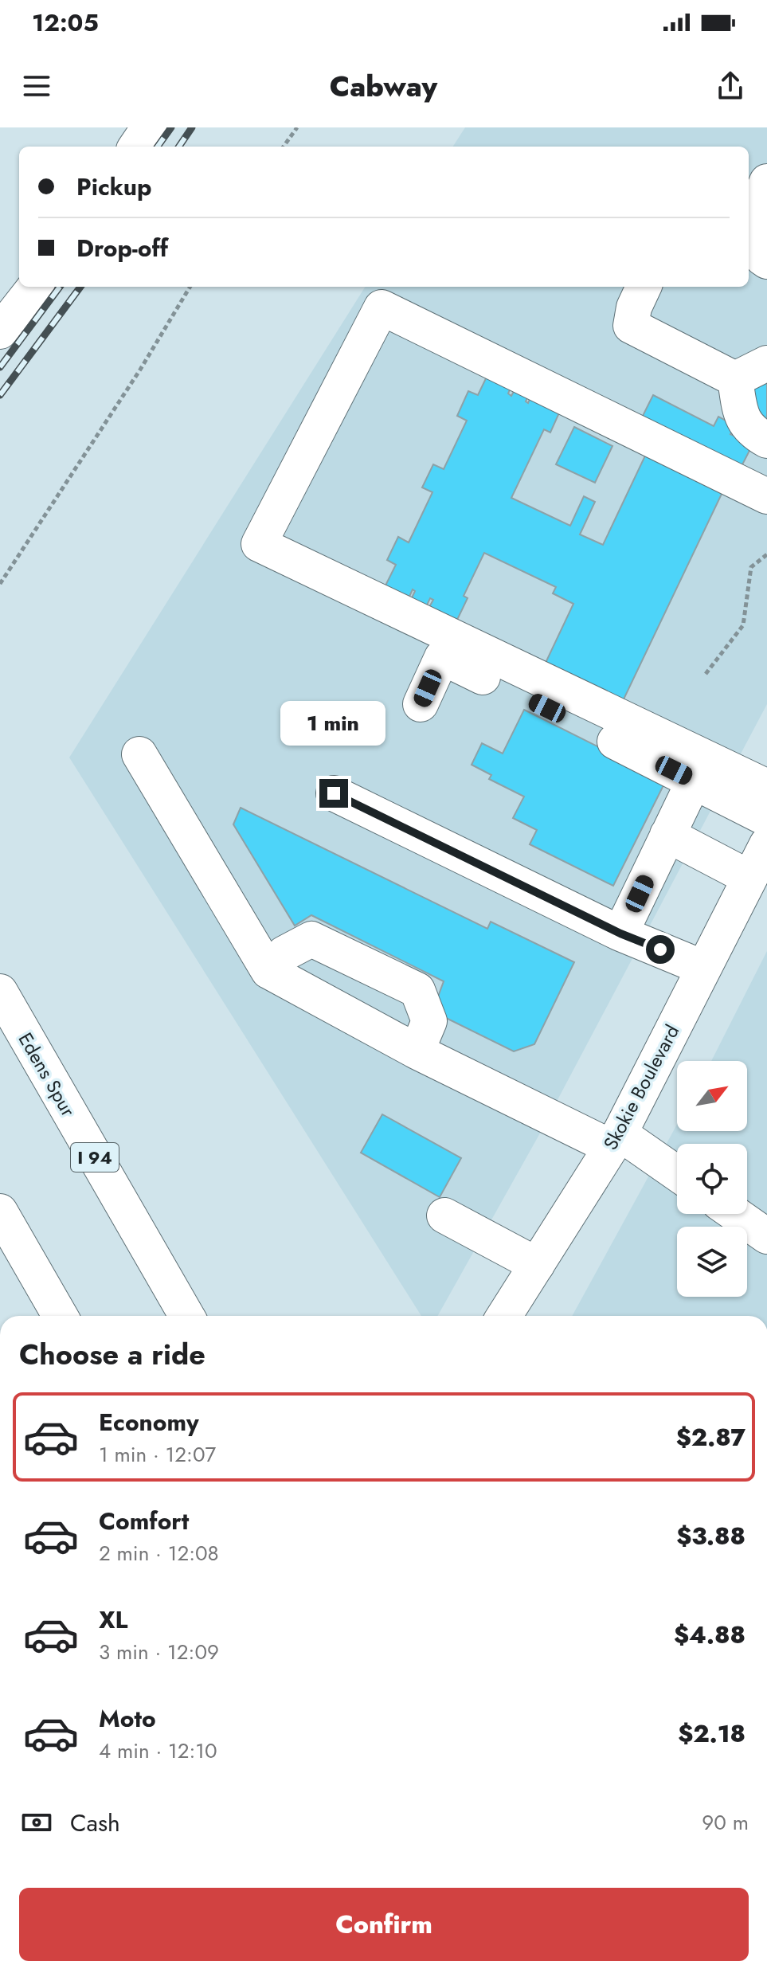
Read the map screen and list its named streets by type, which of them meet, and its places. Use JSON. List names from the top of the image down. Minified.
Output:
{"streets":{"main road":["Edens Spur","Skokie Boulevard","I 94"]},"north":"top right","page":{"status":"12:05","header":"Cabway","banner":["Pickup","Drop-off"],"bubble":"1 min","heading":"Choose a ride","list":[{"name":"Economy","note":"1 min · 12:07","value":"$2.87"},{"name":"Comfort","note":"2 min · 12:08","value":"$3.88"},{"name":"XL","note":"3 min · 12:09","value":"$4.88"},{"name":"Moto","note":"4 min · 12:10","value":"$2.18"}],"pay":["Cash","90 m"],"buttons":"Confirm"}}
